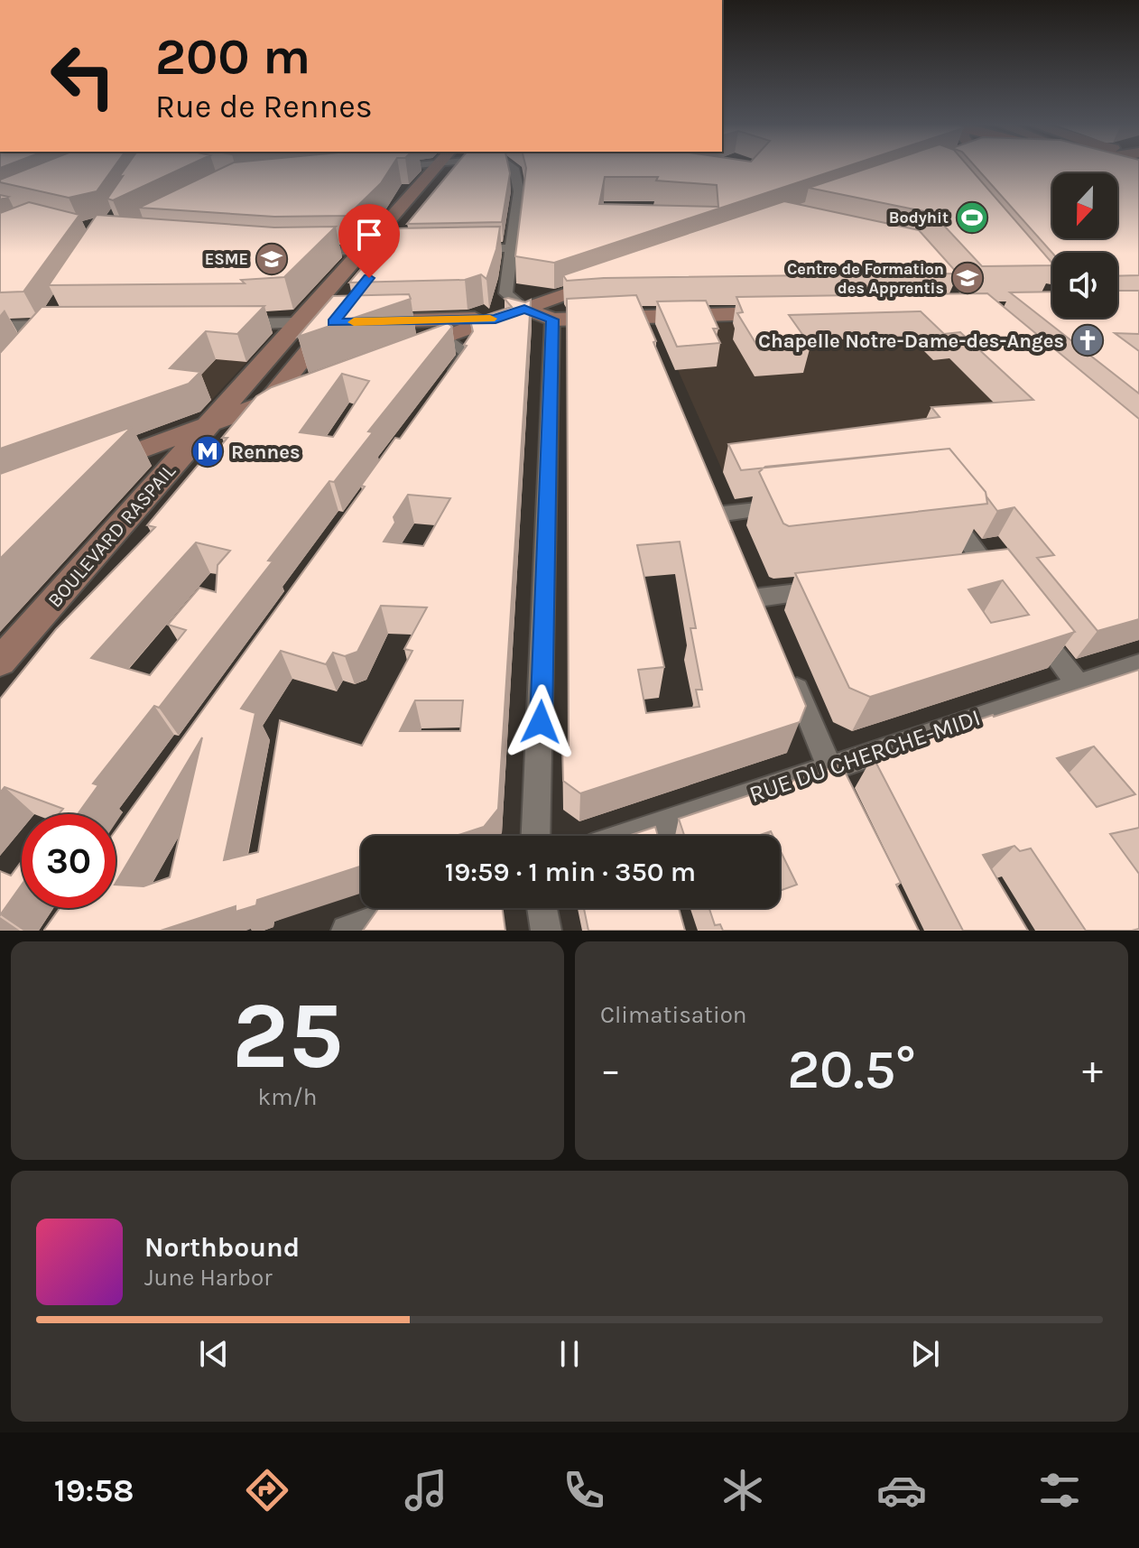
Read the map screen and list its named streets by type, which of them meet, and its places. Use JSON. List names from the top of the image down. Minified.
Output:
{"streets":{"main road":["BOULEVARD RASPAIL"],"street":["RUE DU CHERCHE-MIDI"]},"places":{"sports":["Bodyhit"],"school or university":["ESME","Centre de Formation des Apprentis"],"church":["Chapelle Notre-Dame-des-Anges"],"metro station":["Rennes"]},"north":"bottom","page":{"turn":["200 m","Rue de Rennes"],"limit":"30","trip":"19:59 · 1 min · 350 m","tile":[["25","km/h"],"Climatisation"],"heat":["−","20.5°","+"],"song":["Northbound","June Harbor"],"tabs":"19:58"}}
